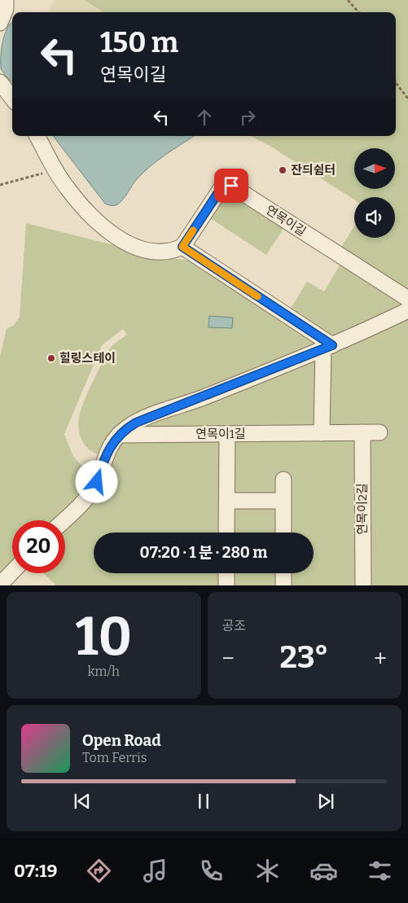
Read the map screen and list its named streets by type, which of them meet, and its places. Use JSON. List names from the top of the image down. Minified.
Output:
{"streets":{"street":["연목이길","연목이1길","연목이2길"]},"crossings":[["연목이1길","연목이2길"]],"places":["잔듸쉼터","힐링스테이"],"north":"right","page":{"turn":["150 m","연목이길"],"limit":"20","trip":"07:20 · 1 분 · 280 m","tile":[["10","km/h"],"공조"],"heat":["−","23°","+"],"song":["Open Road","Tom Ferris"],"tabs":"07:19"}}
